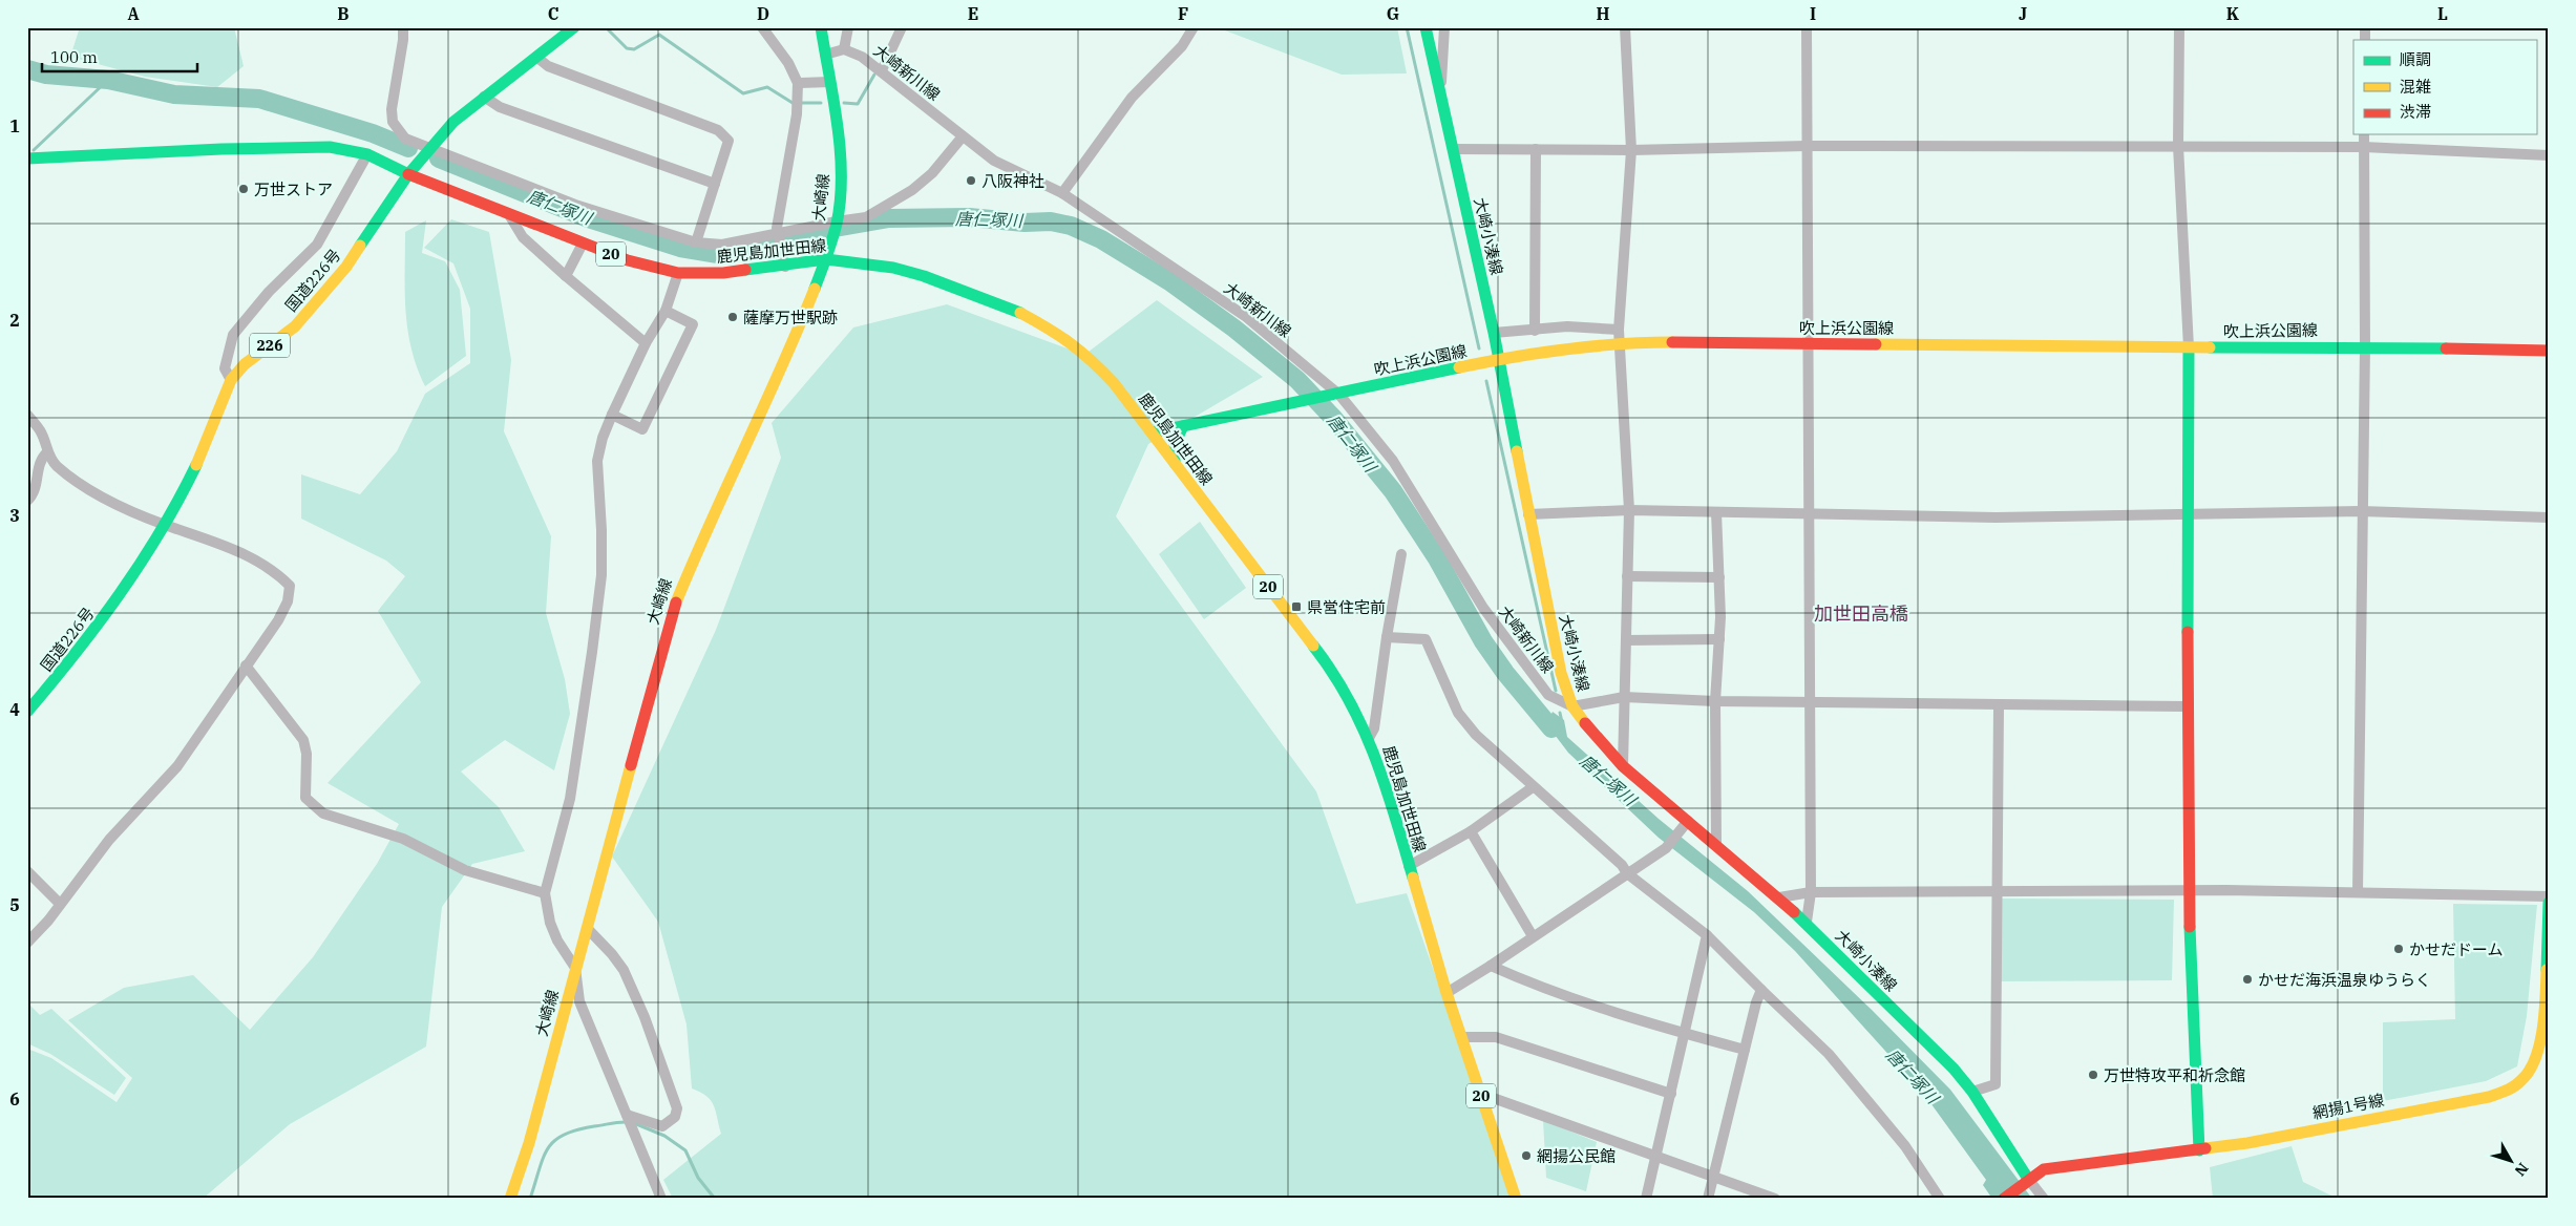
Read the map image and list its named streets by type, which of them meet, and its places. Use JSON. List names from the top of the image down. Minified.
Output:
{"streets":{"main road":["大崎線","大崎小湊線","鹿児島加世田線","20","国道226号","吹上浜公園線","226","網揚1号線"],"street":["大崎新川線"]},"crossings":[["大崎新川線","大崎小湊線"],["大崎新川線","吹上浜公園線"],["大崎線","鹿児島加世田線"],["大崎小湊線","吹上浜公園線"],["大崎小湊線","網揚1号線"],["鹿児島加世田線","国道226号"],["鹿児島加世田線","吹上浜公園線"]],"districts":["加世田高橋"],"water":["唐仁塚川"],"places":{"other":["八阪神社","万世ストア","薩摩万世駅跡","かせだドーム","かせだ海浜温泉ゆうらく","万世特攻平和祈念館","網揚公民館"],"transit":["県営住宅前"]},"legend":["順調","混雑","渋滞"],"scale_bar":"100 m","north":"bottom right","grid":{"columns":["A","B","C","D","E","F","G","H","I","J","K","L"],"rows":["1","2","3","4","5","6"]}}
